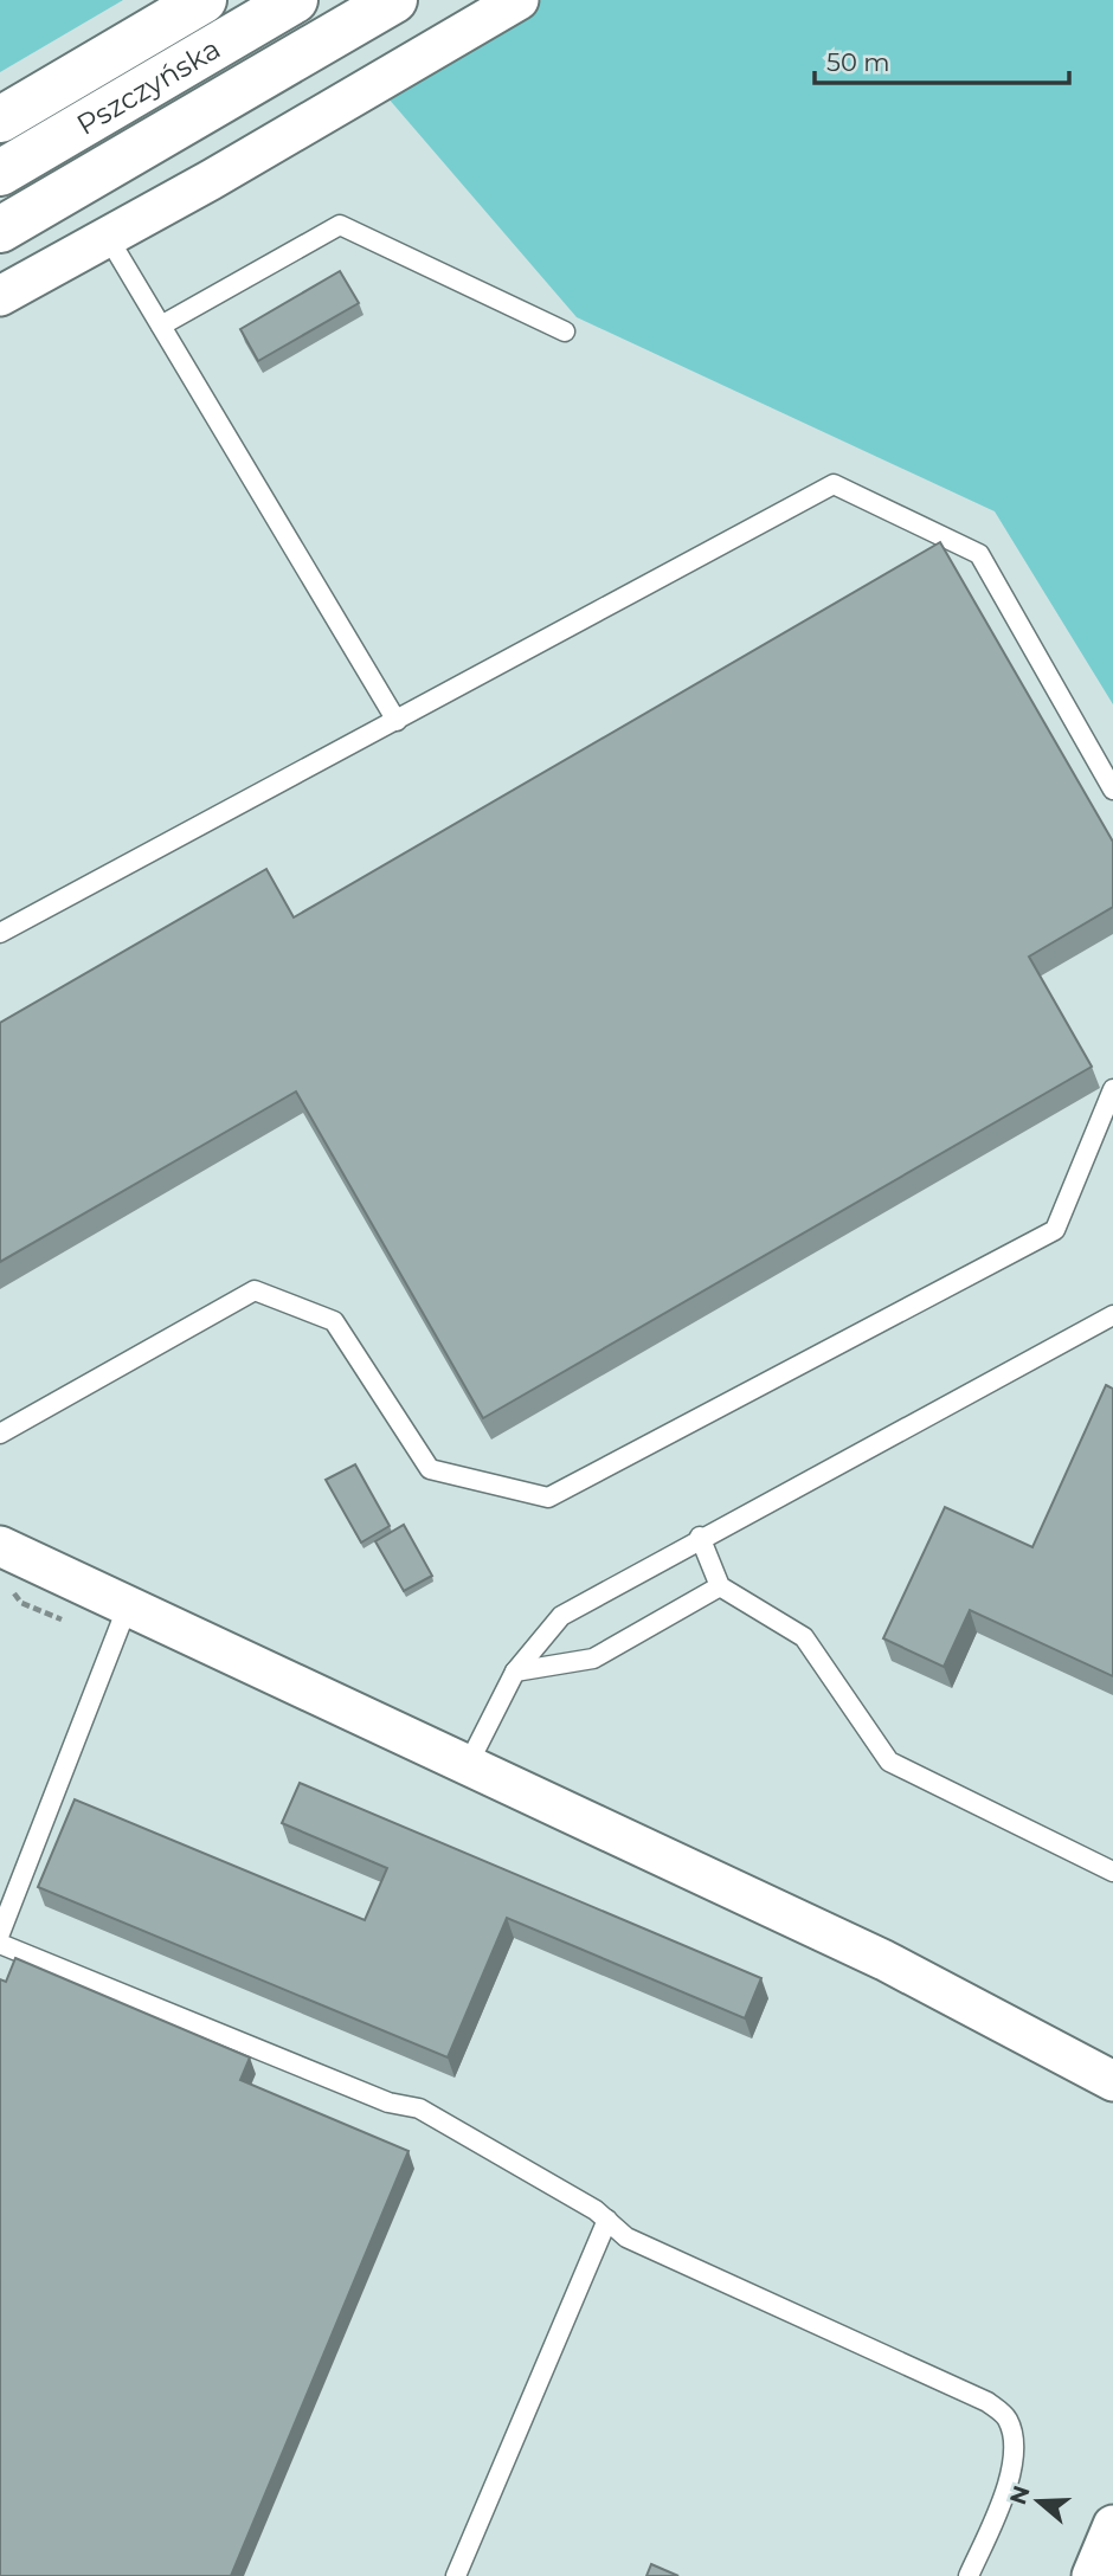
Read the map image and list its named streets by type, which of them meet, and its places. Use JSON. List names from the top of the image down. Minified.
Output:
{"streets":{"main road":["Pszczyńska"]},"scale_bar":"50 m","north":"left"}
